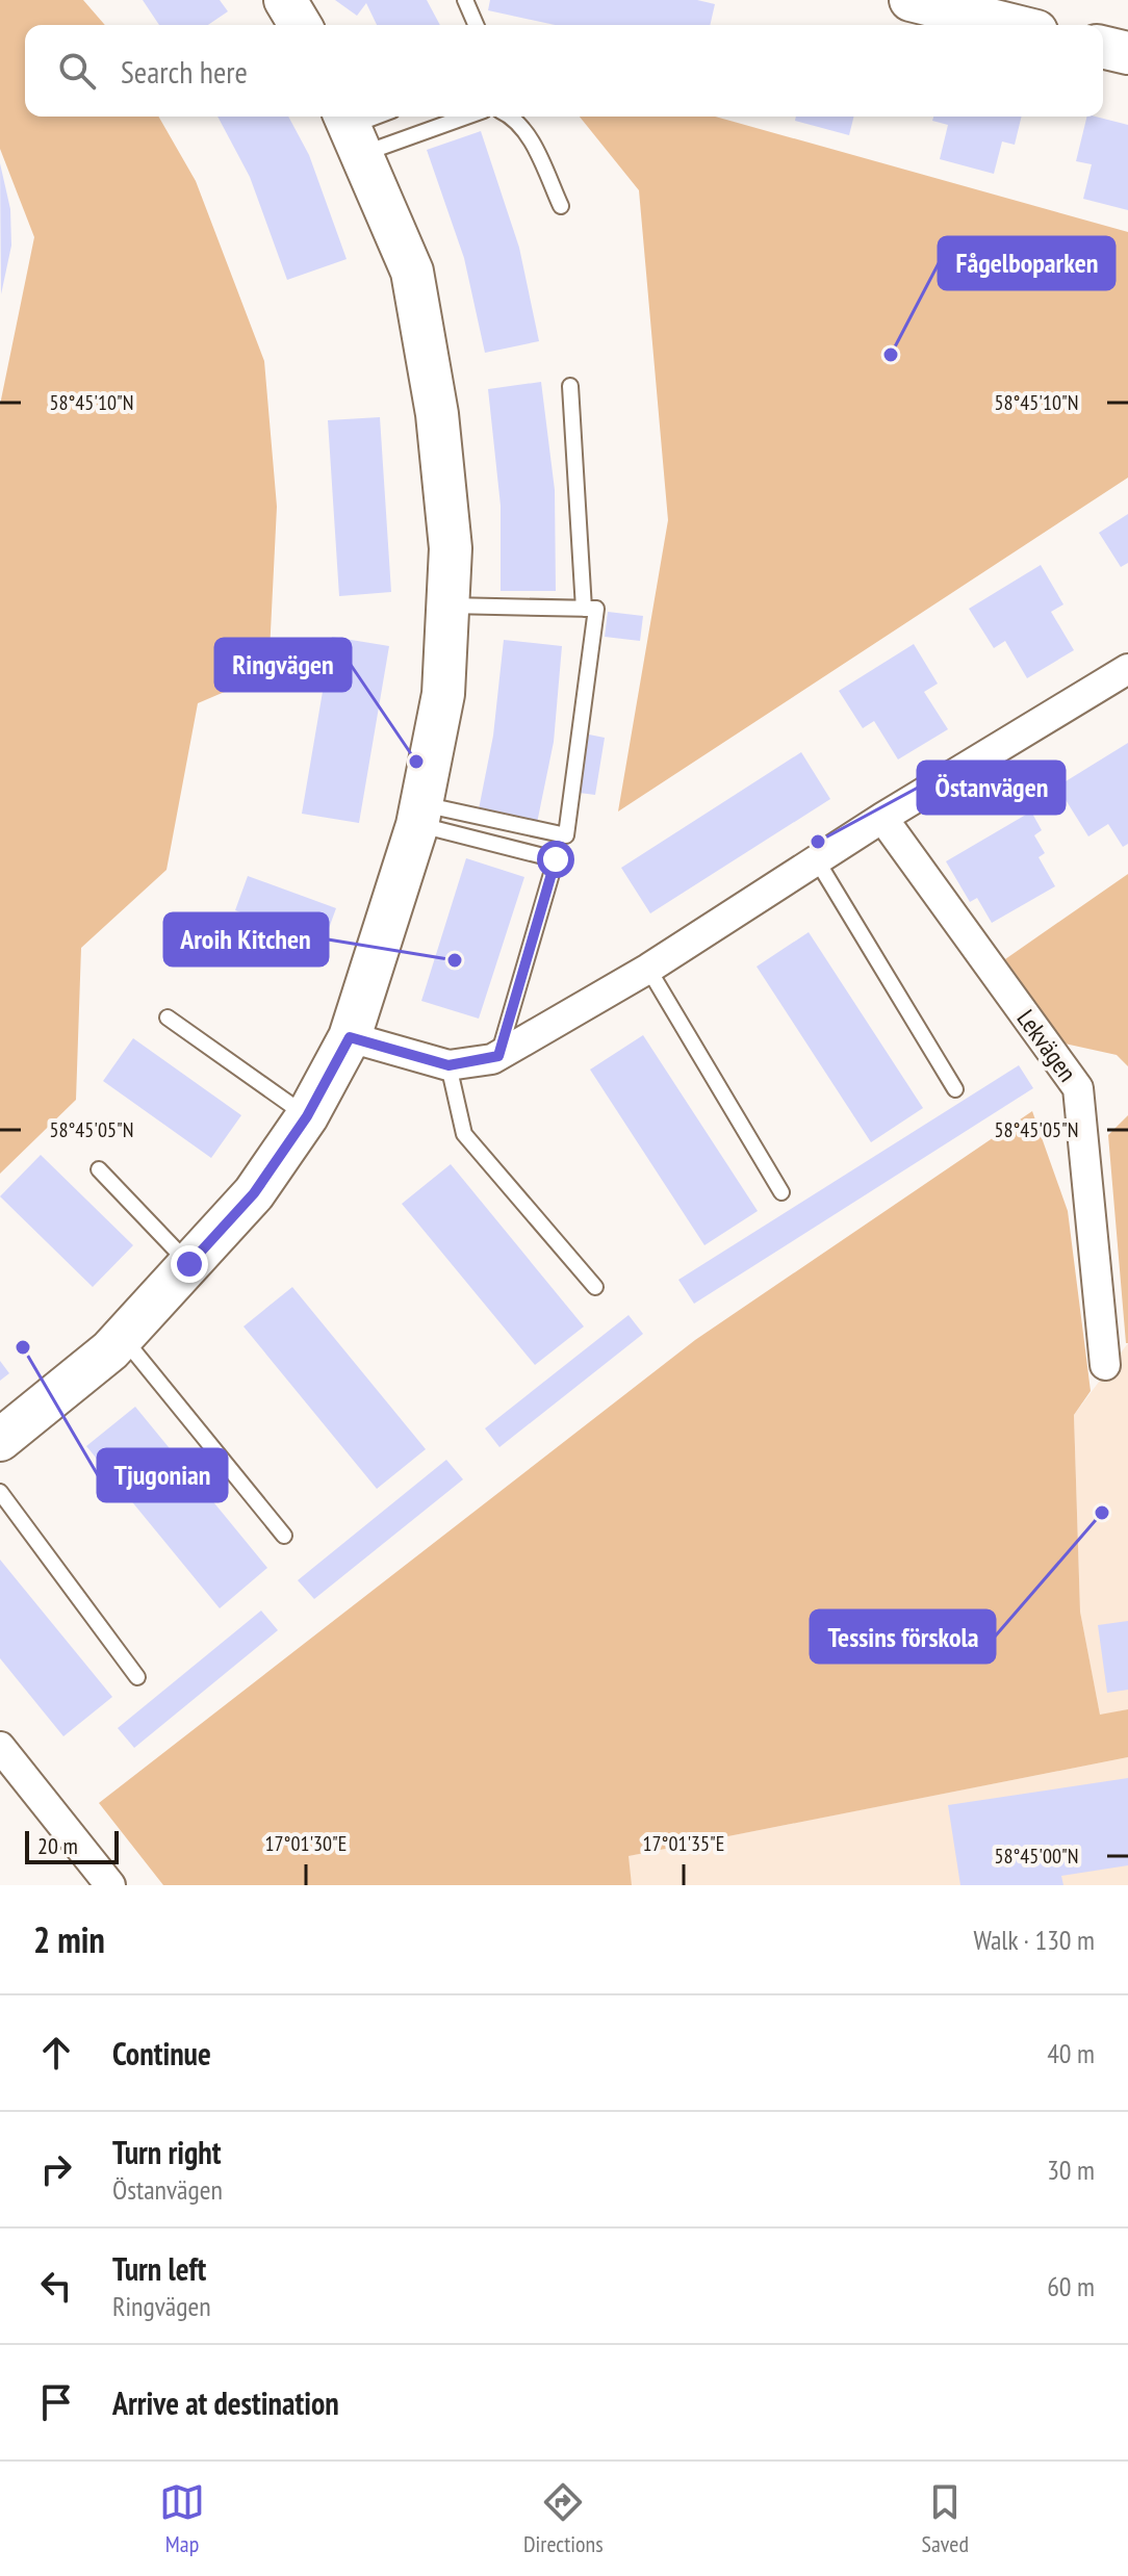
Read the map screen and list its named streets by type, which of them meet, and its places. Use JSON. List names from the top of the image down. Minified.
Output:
{"streets":{"street":["Lekvägen"]},"places":["Fågelboparken","Ringvägen","Östanvägen","Aroih Kitchen","Tjugonian","Tessins förskola"],"scale_bar":"20 m","page":{"search":"Search here","scale":"20 m","heading":["2 min","Walk · 130 m"],"list":[["Continue","40 m"],["Turn right","Östanvägen","30 m"],["Turn left","Ringvägen","60 m"],"Arrive at destination"],"nav":["Map","Directions","Saved"]},"coordinates":["58°45'10\"N","58°45'05\"N","17°01'30\"E","17°01'35\"E","58°45'00\"N"]}
